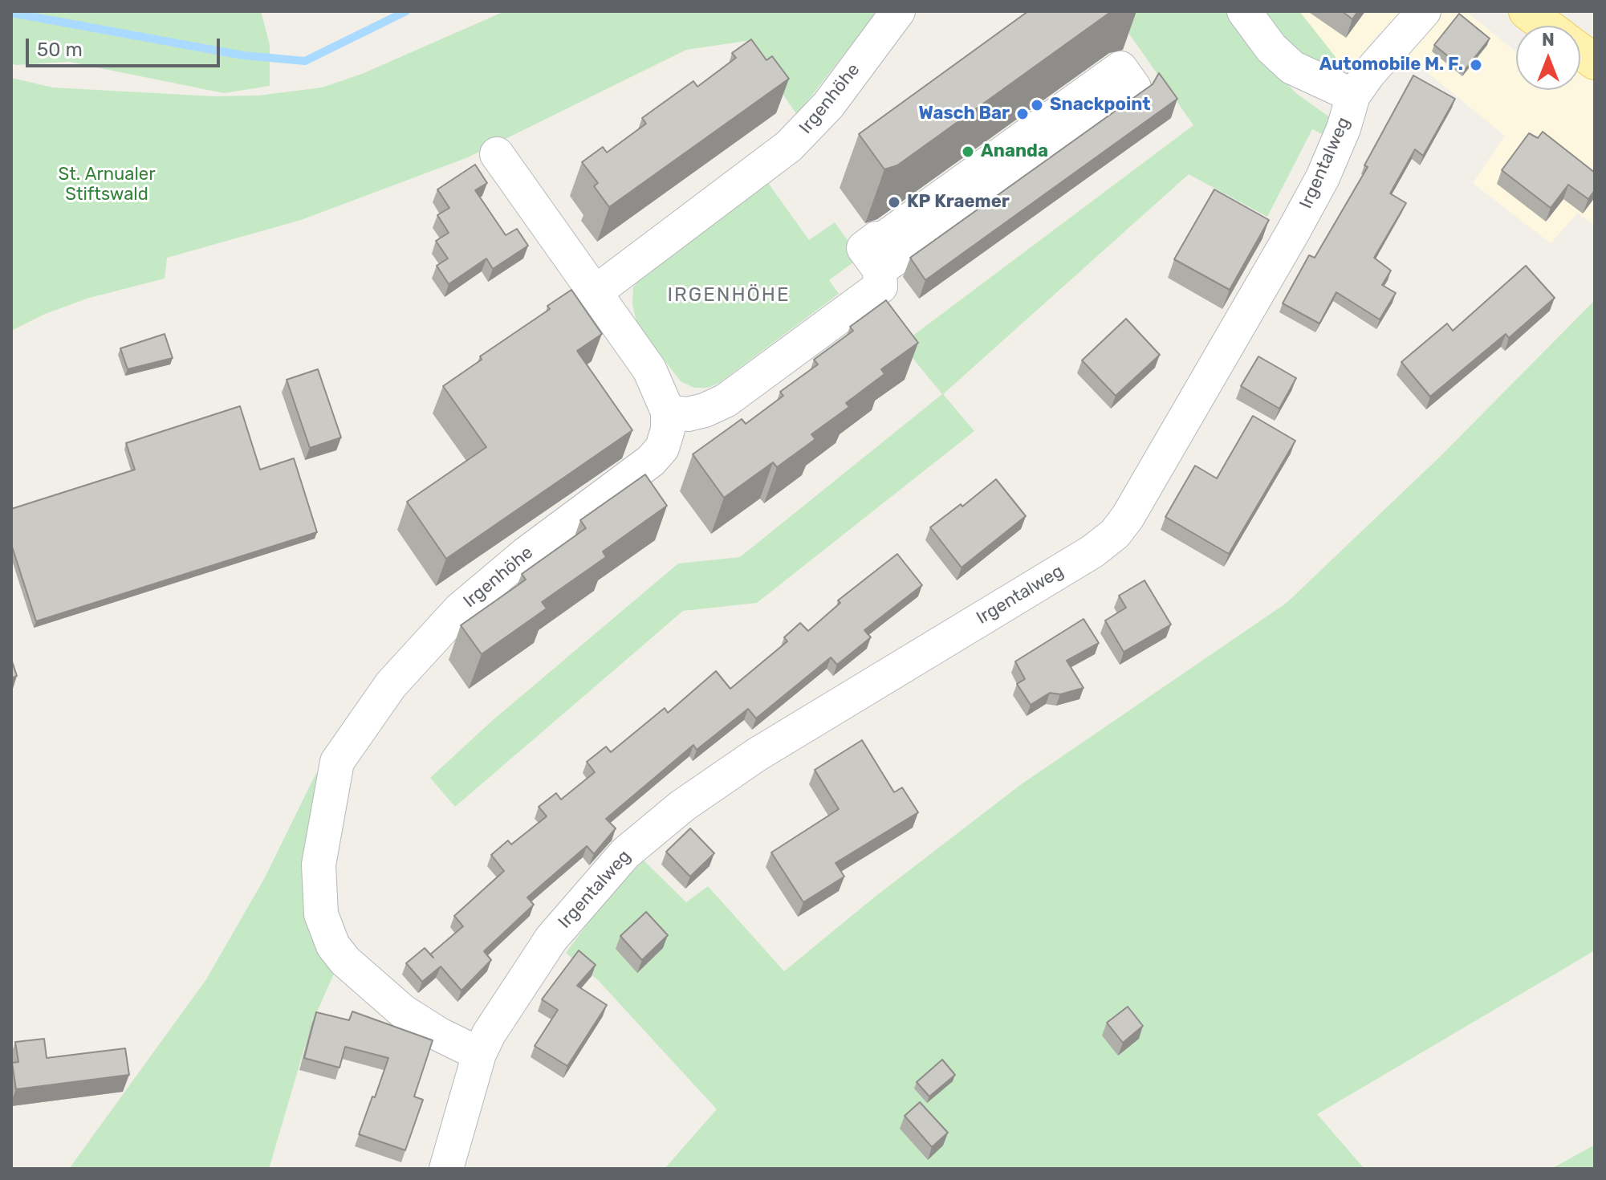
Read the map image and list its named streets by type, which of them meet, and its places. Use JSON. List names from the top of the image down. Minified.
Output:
{"streets":{"street":["Irgenhöhe","Irgentalweg"]},"crossings":[["Irgenhöhe","Irgentalweg"]],"districts":["IRGENHÖHE"],"parks":["St. Arnualer Stiftswald"],"places":["Automobile M. F.","Snackpoint","Wasch Bar","Ananda","KP Kraemer"],"scale_bar":"50 m","north":"top"}
